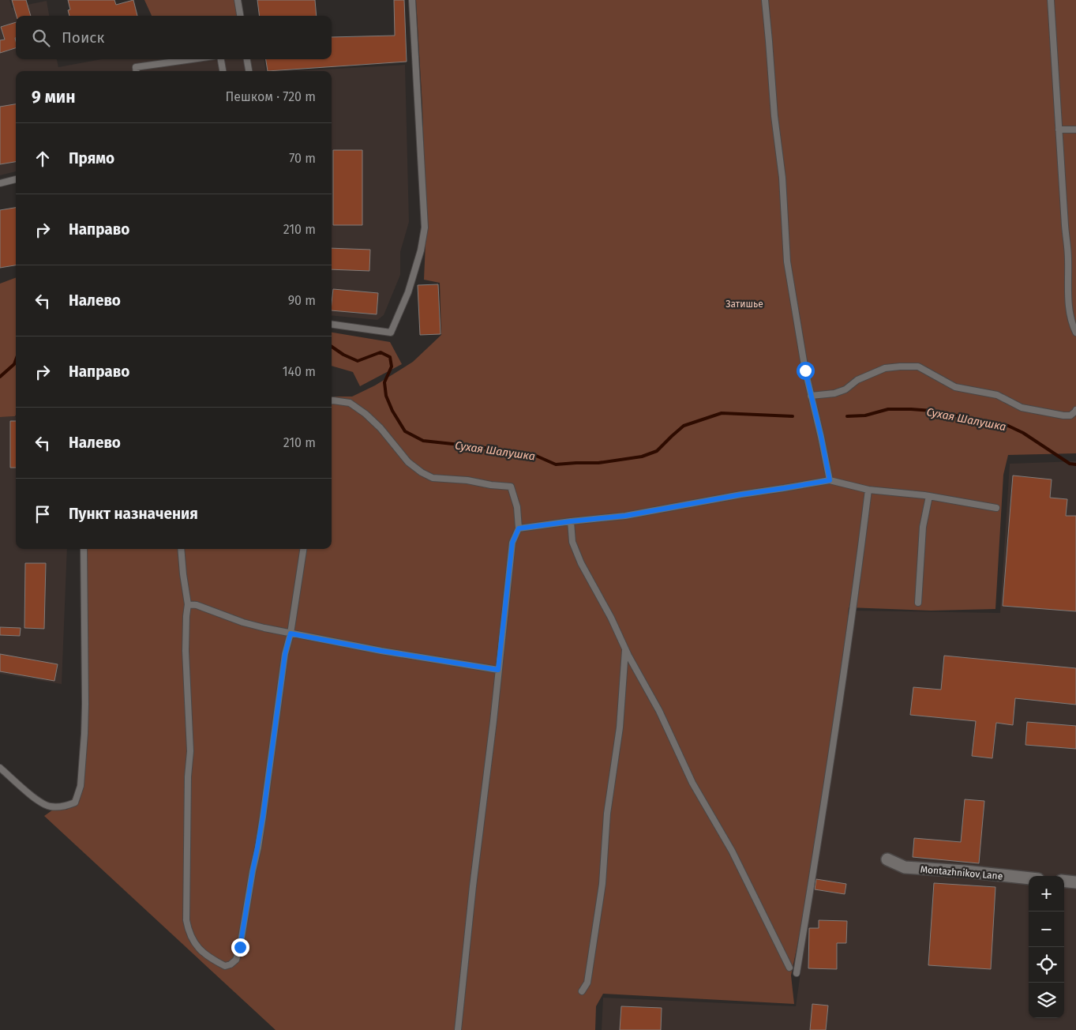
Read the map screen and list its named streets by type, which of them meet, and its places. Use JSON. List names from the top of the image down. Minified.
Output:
{"streets":{"street":["Montazhnikov Lane"]},"water":["Сухая Шалушка"],"parks":["Затишье"],"page":{"search":"Поиск","heading":["9 мин","Пешком · 720 m"],"list":[["Прямо","70 m"],["Направо","210 m"],["Налево","90 m"],["Направо","140 m"],["Налево","210 m"],"Пункт назначения"],"map_buttons":["+","−"]}}
